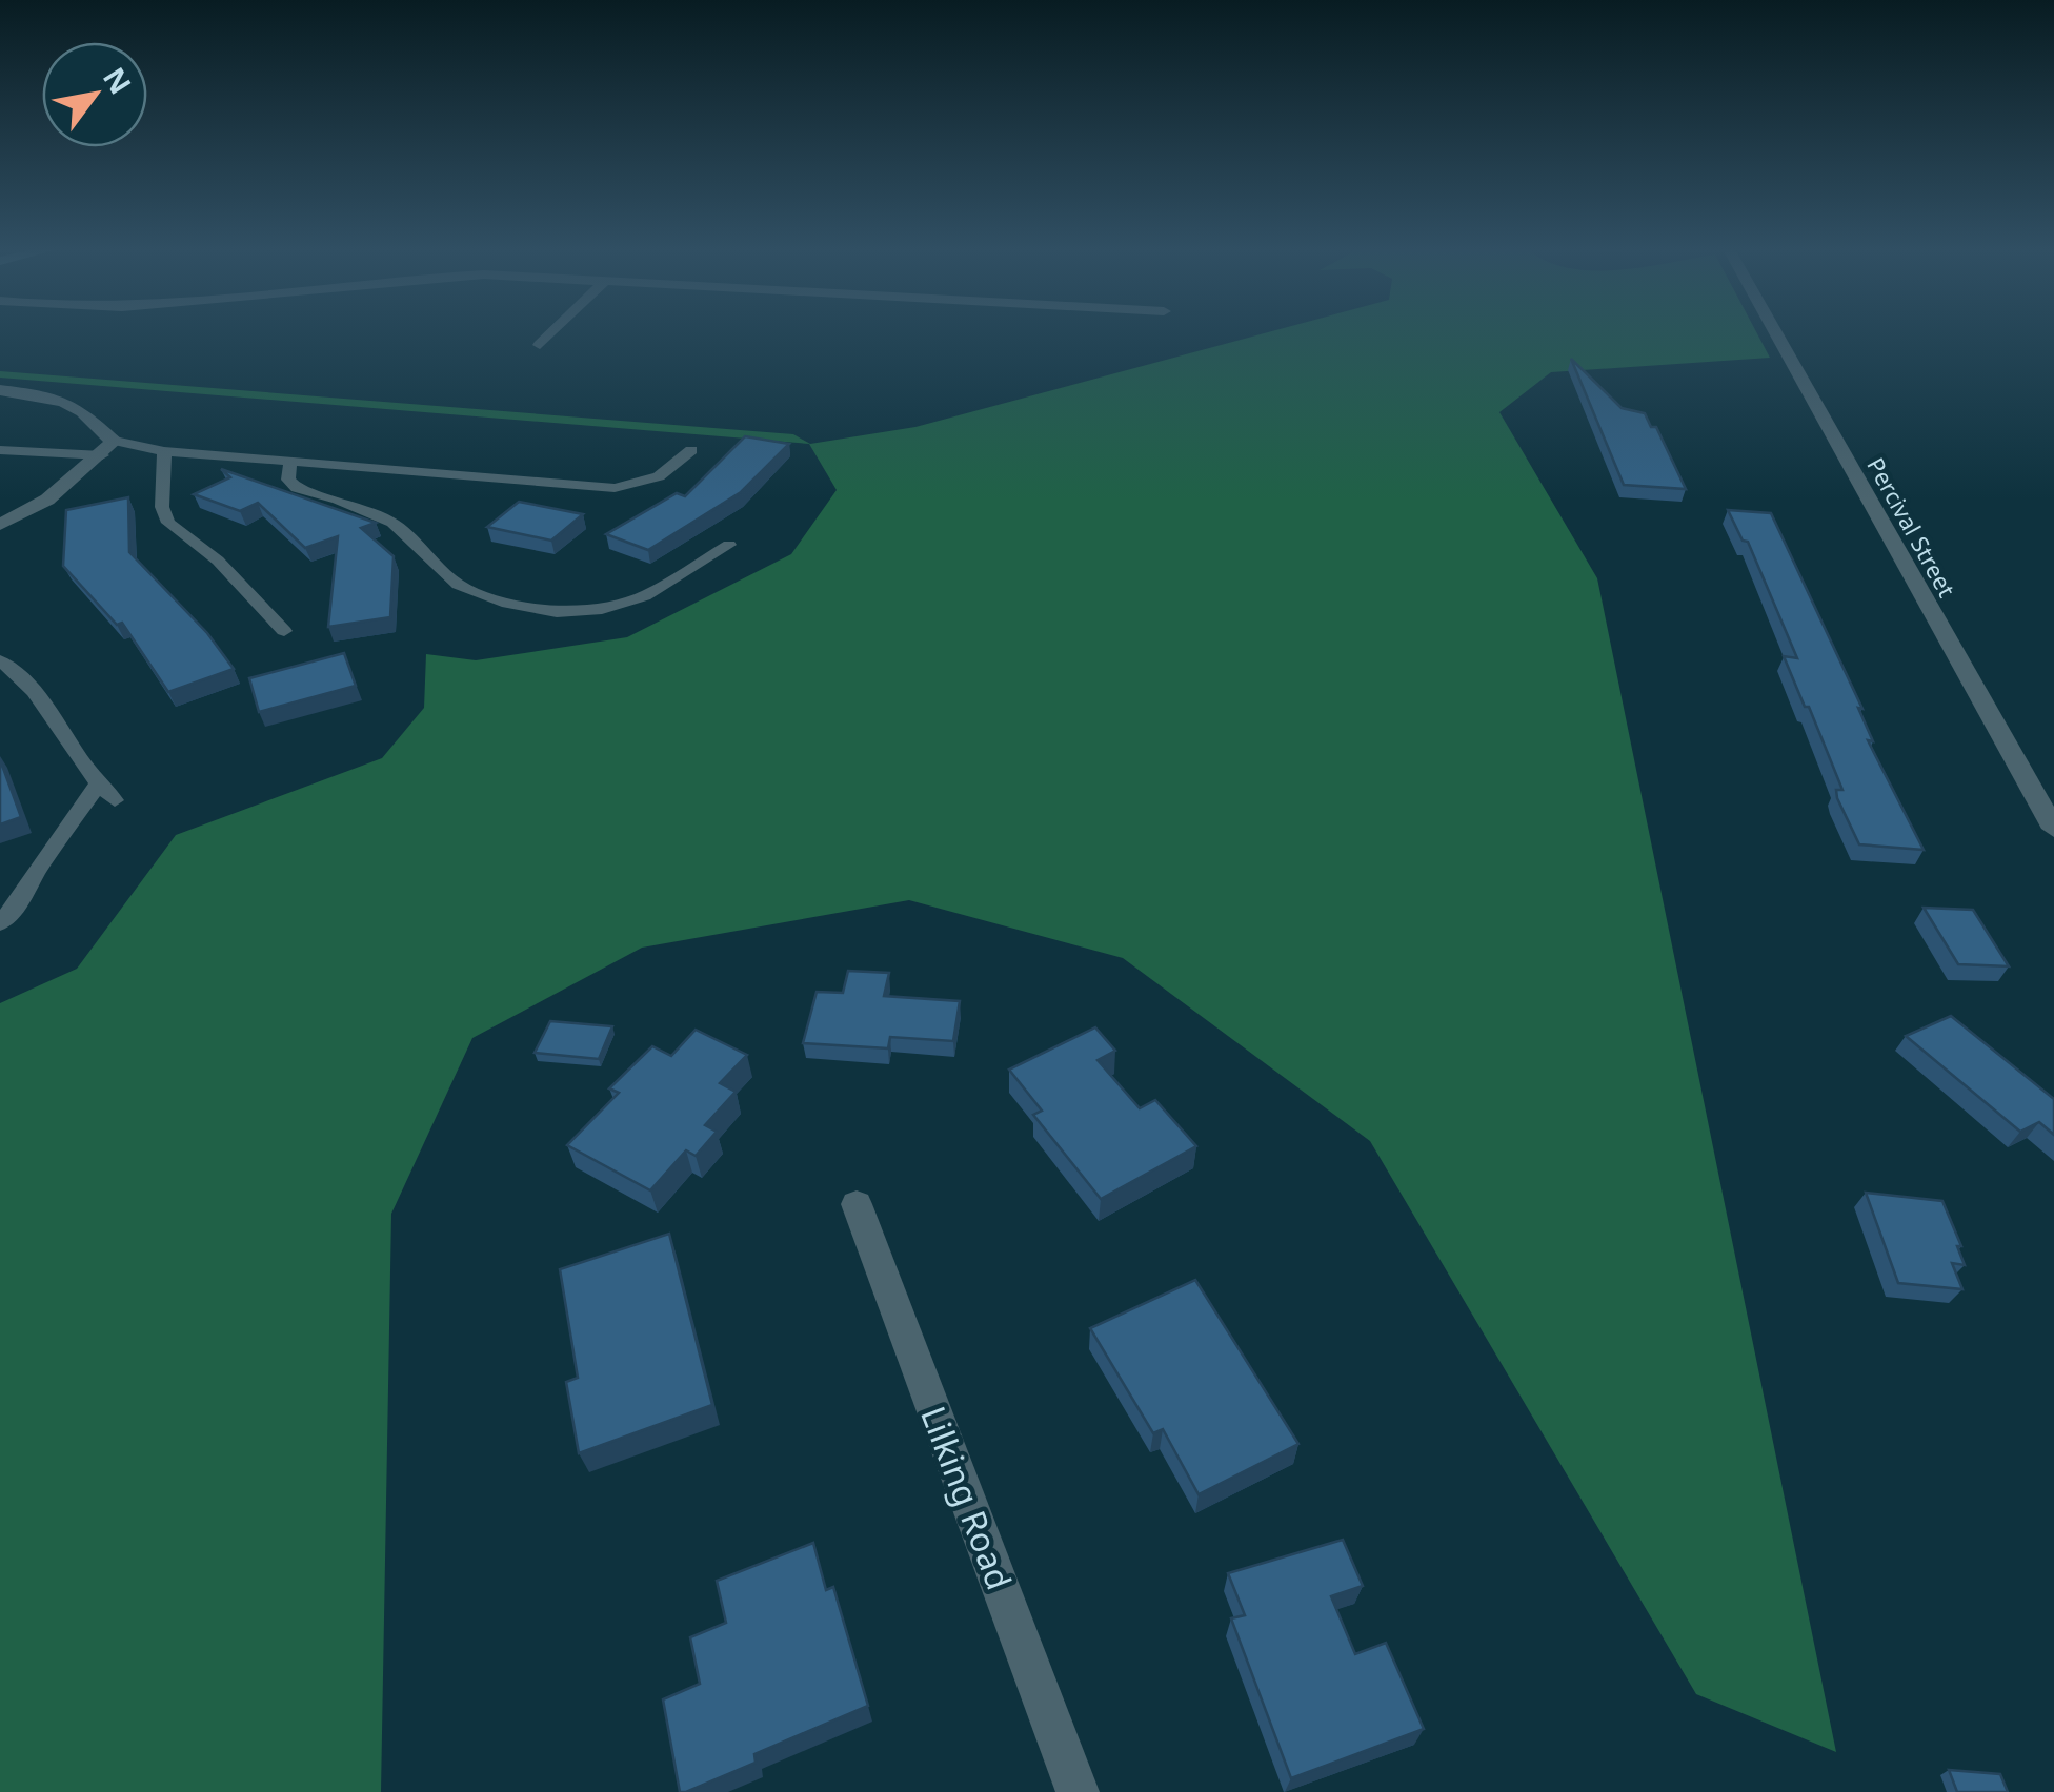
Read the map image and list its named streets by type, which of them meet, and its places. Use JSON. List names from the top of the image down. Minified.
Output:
{"streets":{"street":["Percival Street","Lilking Road"]},"north":"top right"}
